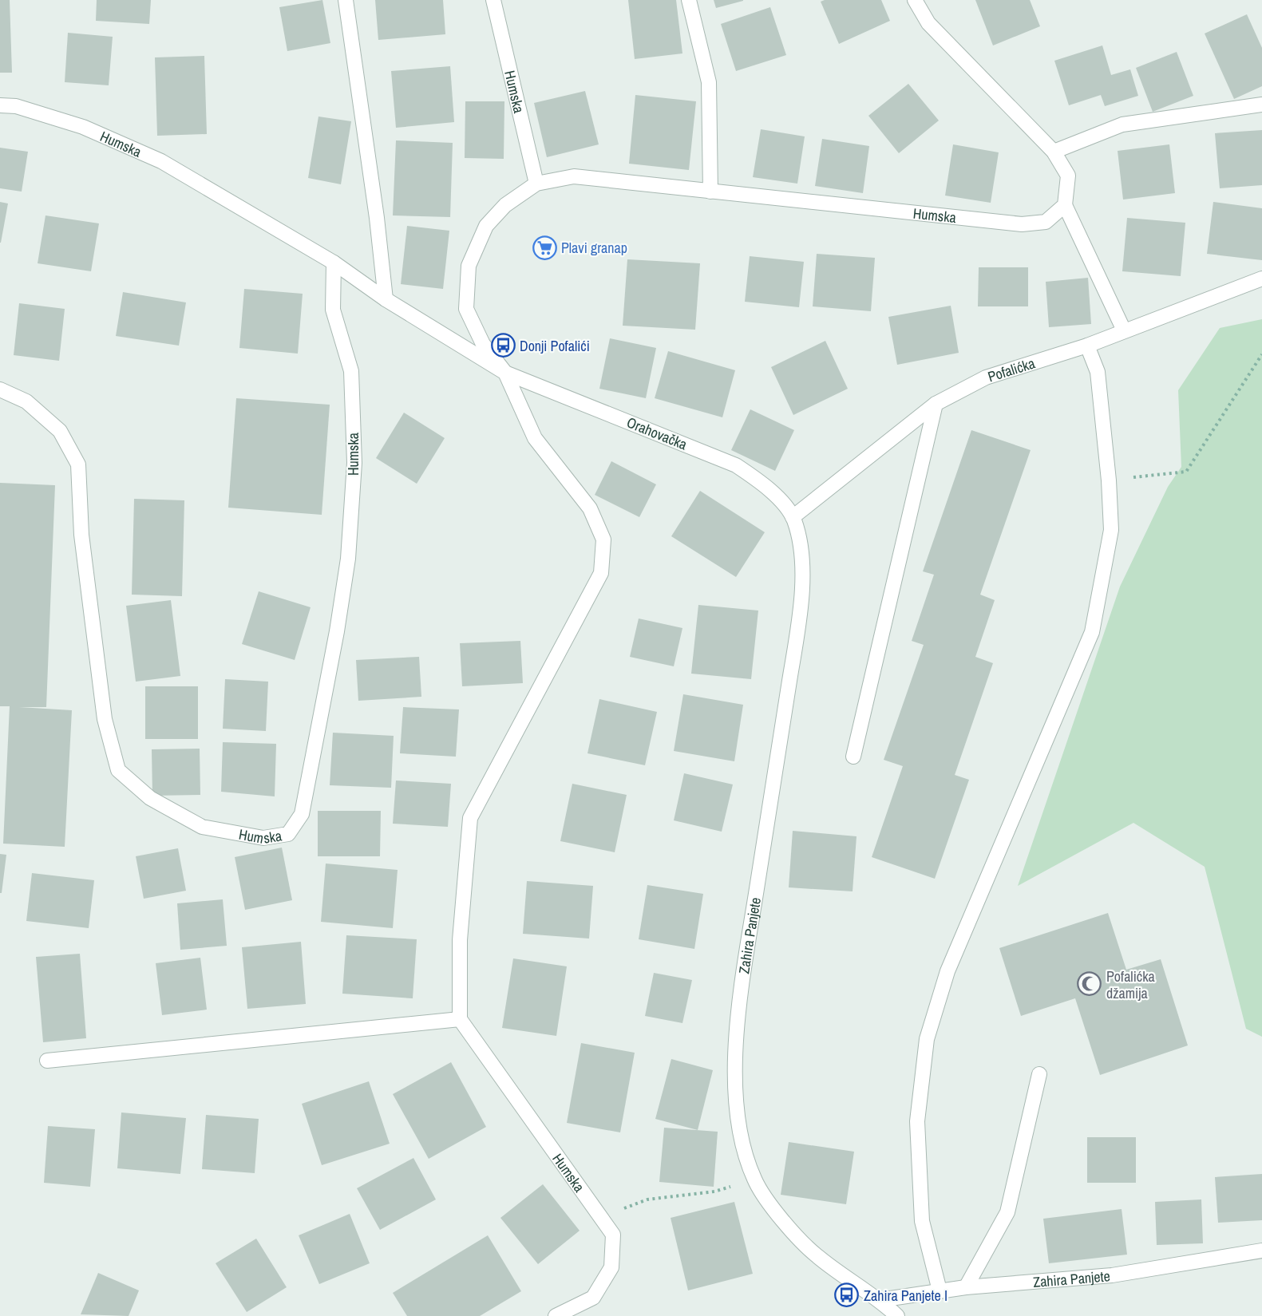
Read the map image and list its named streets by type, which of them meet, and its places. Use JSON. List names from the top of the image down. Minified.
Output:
{"streets":{"street":["Humska","Pofalićka","Orahovačka","Zahira Panjete"]},"crossings":[["Humska","Orahovačka"],["Pofalićka","Orahovačka"],["Pofalićka","Zahira Panjete"],["Orahovačka","Zahira Panjete"]],"places":{"supermarket":["Plavi granap"],"bus stop":["Donji Pofalići","Zahira Panjete I"],"mosque":["Pofalićka džamija"]}}
